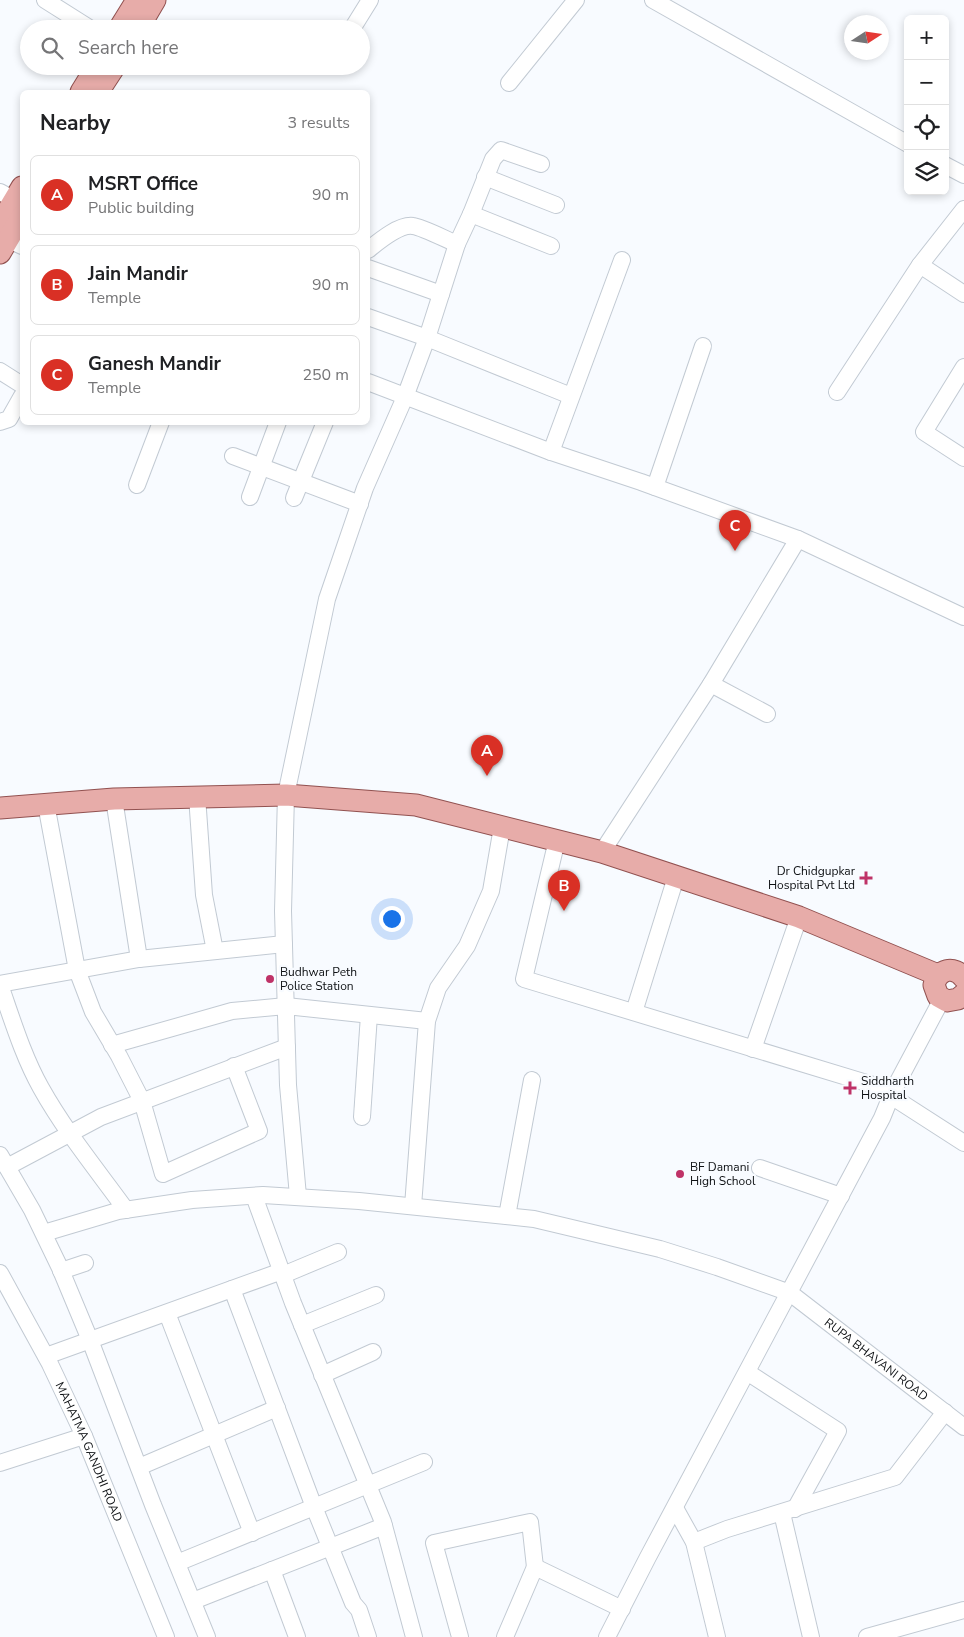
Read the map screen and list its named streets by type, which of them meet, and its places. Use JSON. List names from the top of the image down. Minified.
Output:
{"streets":{"street":["RUPA BHAVANI ROAD","MAHATMA GANDHI ROAD"]},"places":{"health":["Dr Chidgupkar Hospital Pvt Ltd","Siddharth Hospital"],"other":["Budhwar Peth Police Station","BF Damani High School"]},"north":"right","page":{"map_buttons":["+","−"],"search":"Search here","heading":["Nearby","3 results"],"list":[{"mark":"A","name":"MSRT Office","note":"Public building","value":"90 m"},{"mark":"B","name":"Jain Mandir","note":"Temple","value":"90 m"},{"mark":"C","name":"Ganesh Mandir","note":"Temple","value":"250 m"}],"pins":["C","A","B"]}}
